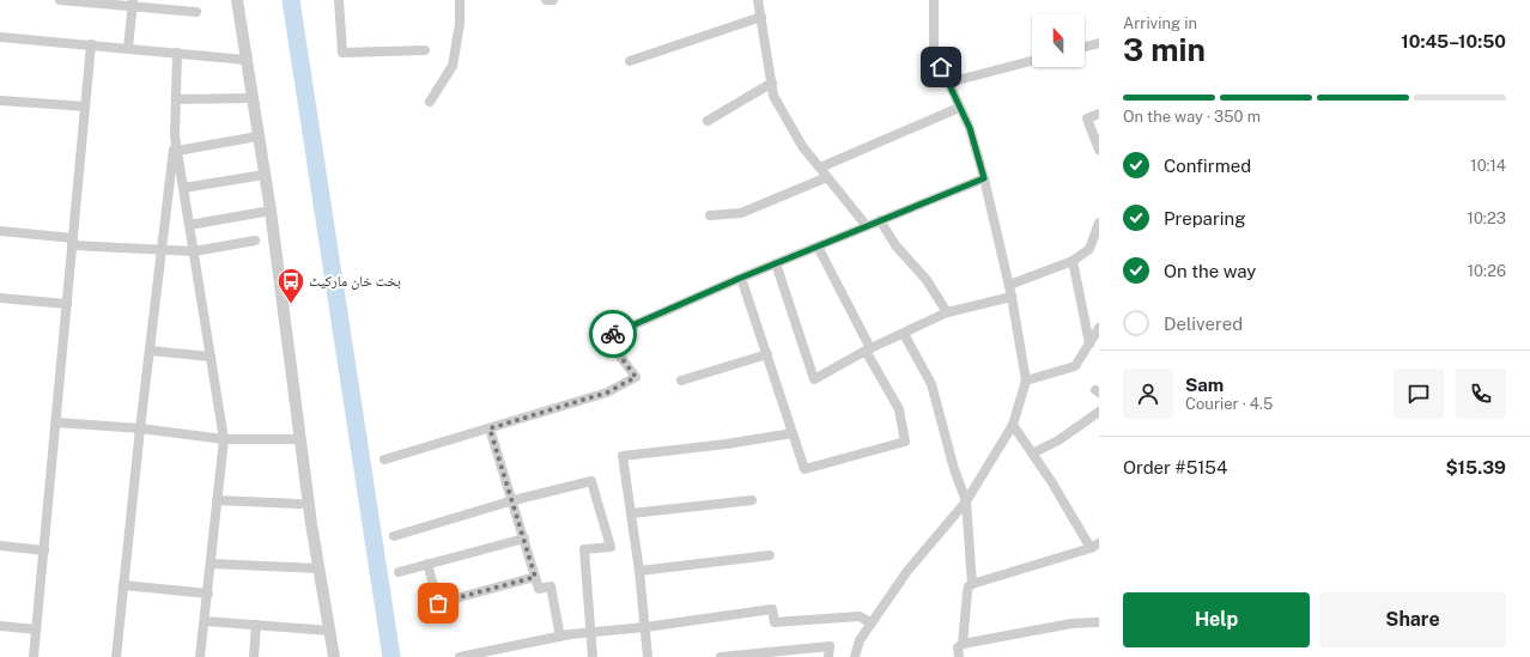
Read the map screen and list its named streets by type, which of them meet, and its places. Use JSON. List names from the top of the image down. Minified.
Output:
{"places":{"bus stop":["بخت خان مارکیٹ"]},"north":"top","page":{"heading":["3 min","Arriving in","10:45–10:50"],"panel":["Sam","Courier · 4.5","Order #5154","$15.39"],"bar":"On the way · 350 m","list":[["Confirmed","10:14"],["Preparing","10:23"],["On the way","10:26"],"Delivered"],"buttons":["Help","Share"]}}
